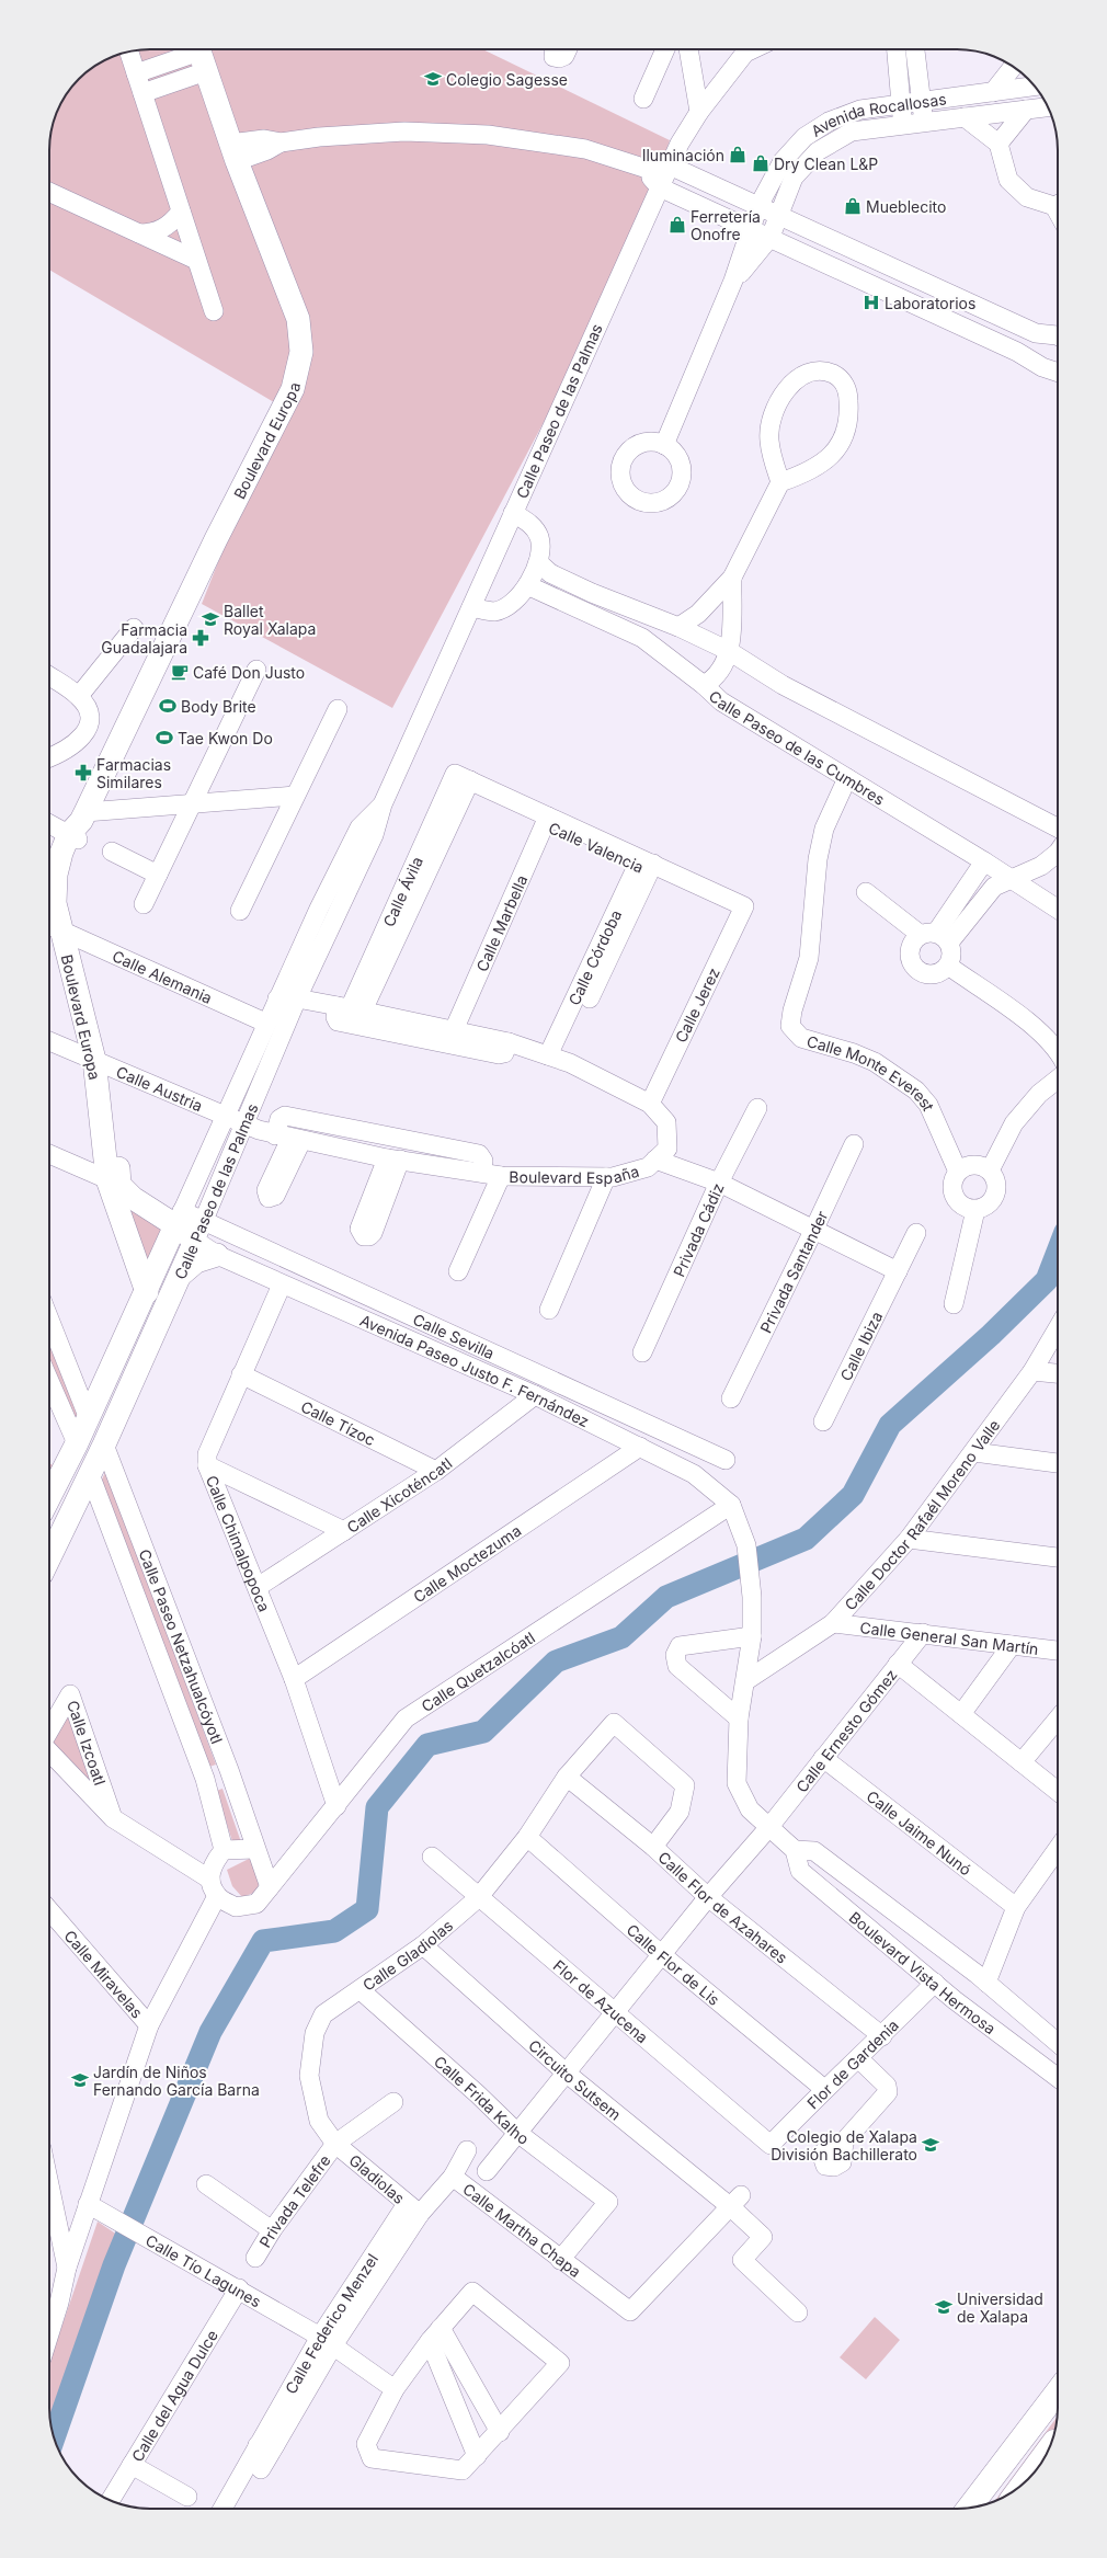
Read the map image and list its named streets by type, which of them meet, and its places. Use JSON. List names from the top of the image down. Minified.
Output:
{"streets":{"main road":["Calle Paseo de las Palmas","Boulevard Europa","Avenida Paseo Justo F. Fernández"],"street":["Avenida Rocallosas","Calle Paseo de las Cumbres","Calle Valencia","Calle Ávila","Calle Marbella","Calle Córdoba","Calle Alemania","Calle Jerez","Calle Monte Everest","Calle Austria","Boulevard España","Privada Cádiz","Privada Santander","Calle Sevilla","Calle Ibiza","Calle Tízoc","Calle Xicoténcatl","Calle Doctor Rafaél Moreno Valle","Calle Chimalpopoca","Calle Moctezuma","Calle General San Martín","Calle Paseo Netzahualcóyotl","Calle Quetzalcóatl","Calle Ernesto Gómez","Calle Izcoatl","Calle Jaime Nunó","Calle Flor de Azahares","Calle Gladiolas","Calle Flor de Lis","Boulevard Vista Hermosa","Calle Miravelas","Flor de Azucena","Flor de Gardenia","Circuito Sutsem","Calle Frida Kalho","Gladiolas","Privada Telefre","Calle Martha Chapa","Calle Tío Lagunes","Calle Federico Menzel","Calle del Agua Dulce"]},"crossings":[["Calle Paseo de las Palmas","Boulevard Europa"],["Calle Paseo de las Palmas","Calle Alemania"],["Calle Paseo de las Palmas","Calle Austria"],["Calle Paseo de las Palmas","Boulevard España"],["Calle Paseo de las Palmas","Calle Sevilla"],["Calle Paseo de las Palmas","Avenida Paseo Justo F. Fernández"],["Calle Paseo de las Palmas","Calle Paseo Netzahualcóyotl"],["Boulevard Europa","Calle Alemania"],["Boulevard Europa","Calle Austria"],["Calle Paseo de las Cumbres","Calle Monte Everest"],["Calle Valencia","Calle Ávila"],["Calle Valencia","Calle Marbella"],["Calle Valencia","Calle Córdoba"],["Calle Valencia","Calle Jerez"],["Calle Ávila","Boulevard España"],["Calle Marbella","Boulevard España"],["Calle Córdoba","Boulevard España"],["Calle Jerez","Boulevard España"],["Calle Austria","Boulevard España"],["Calle Sevilla","Avenida Paseo Justo F. Fernández"],["Avenida Paseo Justo F. Fernández","Calle Xicoténcatl"],["Avenida Paseo Justo F. Fernández","Calle Doctor Rafaél Moreno Valle"],["Avenida Paseo Justo F. Fernández","Calle Chimalpopoca"],["Avenida Paseo Justo F. Fernández","Calle Moctezuma"],["Avenida Paseo Justo F. Fernández","Calle Quetzalcóatl"],["Avenida Paseo Justo F. Fernández","Calle Ernesto Gómez"],["Calle Tízoc","Calle Xicoténcatl"],["Calle Tízoc","Calle Chimalpopoca"],["Calle Xicoténcatl","Calle Chimalpopoca"],["Calle Doctor Rafaél Moreno Valle","Calle General San Martín"],["Calle Chimalpopoca","Calle Moctezuma"],["Calle Chimalpopoca","Calle Quetzalcóatl"],["Calle General San Martín","Calle Ernesto Gómez"],["Calle Paseo Netzahualcóyotl","Calle Quetzalcóatl"],["Calle Paseo Netzahualcóyotl","Calle Izcoatl"],["Calle Quetzalcóatl","Calle Izcoatl"],["Calle Ernesto Gómez","Calle Jaime Nunó"],["Calle Ernesto Gómez","Calle Flor de Azahares"],["Calle Ernesto Gómez","Calle Flor de Lis"],["Calle Ernesto Gómez","Flor de Azucena"],["Calle Ernesto Gómez","Circuito Sutsem"],["Calle Ernesto Gómez","Calle Frida Kalho"],["Calle Flor de Azahares","Calle Gladiolas"],["Calle Flor de Azahares","Flor de Gardenia"],["Calle Gladiolas","Calle Flor de Lis"],["Calle Gladiolas","Flor de Azucena"],["Calle Gladiolas","Circuito Sutsem"],["Calle Gladiolas","Calle Frida Kalho"],["Calle Gladiolas","Gladiolas"],["Calle Gladiolas","Privada Telefre"],["Calle Flor de Lis","Flor de Gardenia"],["Boulevard Vista Hermosa","Flor de Gardenia"],["Flor de Azucena","Flor de Gardenia"],["Circuito Sutsem","Calle Martha Chapa"],["Calle Frida Kalho","Calle Martha Chapa"],["Gladiolas","Privada Telefre"],["Gladiolas","Calle Martha Chapa"],["Gladiolas","Calle Federico Menzel"],["Calle Martha Chapa","Calle Federico Menzel"],["Calle Tío Lagunes","Calle Federico Menzel"],["Calle Tío Lagunes","Calle del Agua Dulce"]],"places":{"school or university":["Colegio Sagesse","Ballet Royal Xalapa","Jardín de Niños Fernando García Barna","Colegio de Xalapa División Bachillerato","Universidad de Xalapa"],"shop":["Iluminación","Dry Clean L&P","Mueblecito","Ferretería Onofre"],"hospital":["Laboratorios"],"pharmacy":["Farmacia Guadalajara","Farmacias Similares"],"cafe":["Café Don Justo"],"sports":["Body Brite","Tae Kwon Do"]}}
